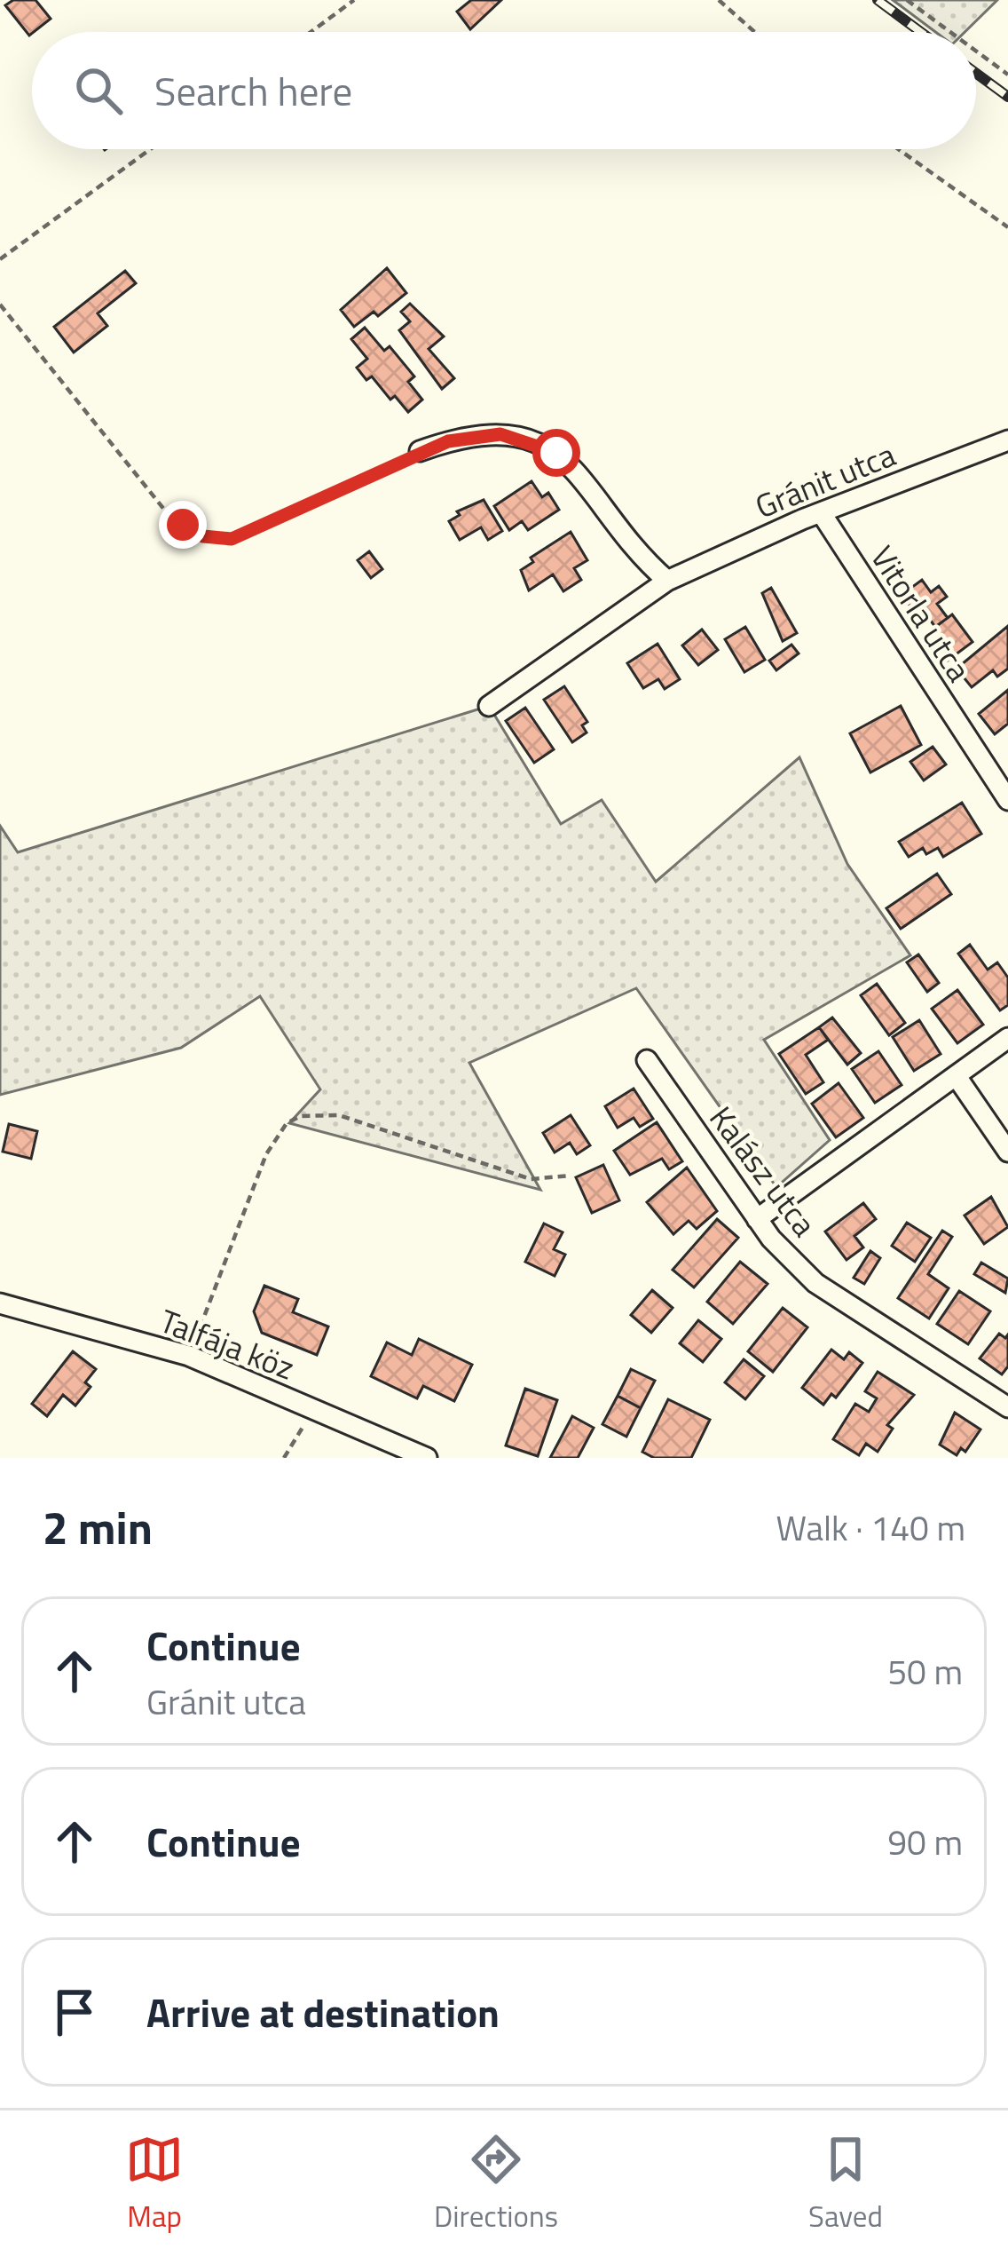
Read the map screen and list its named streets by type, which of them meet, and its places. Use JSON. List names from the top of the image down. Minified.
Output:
{"streets":{"street":["Gránit utca","Vitorla utca","Kalász utca","Talfája köz"]},"crossings":[["Gránit utca","Vitorla utca"]],"page":{"search":"Search here","heading":["2 min","Walk · 140 m"],"list":[["Continue","Gránit utca","50 m"],["Continue","90 m"],"Arrive at destination"],"nav":["Map","Directions","Saved"]}}
